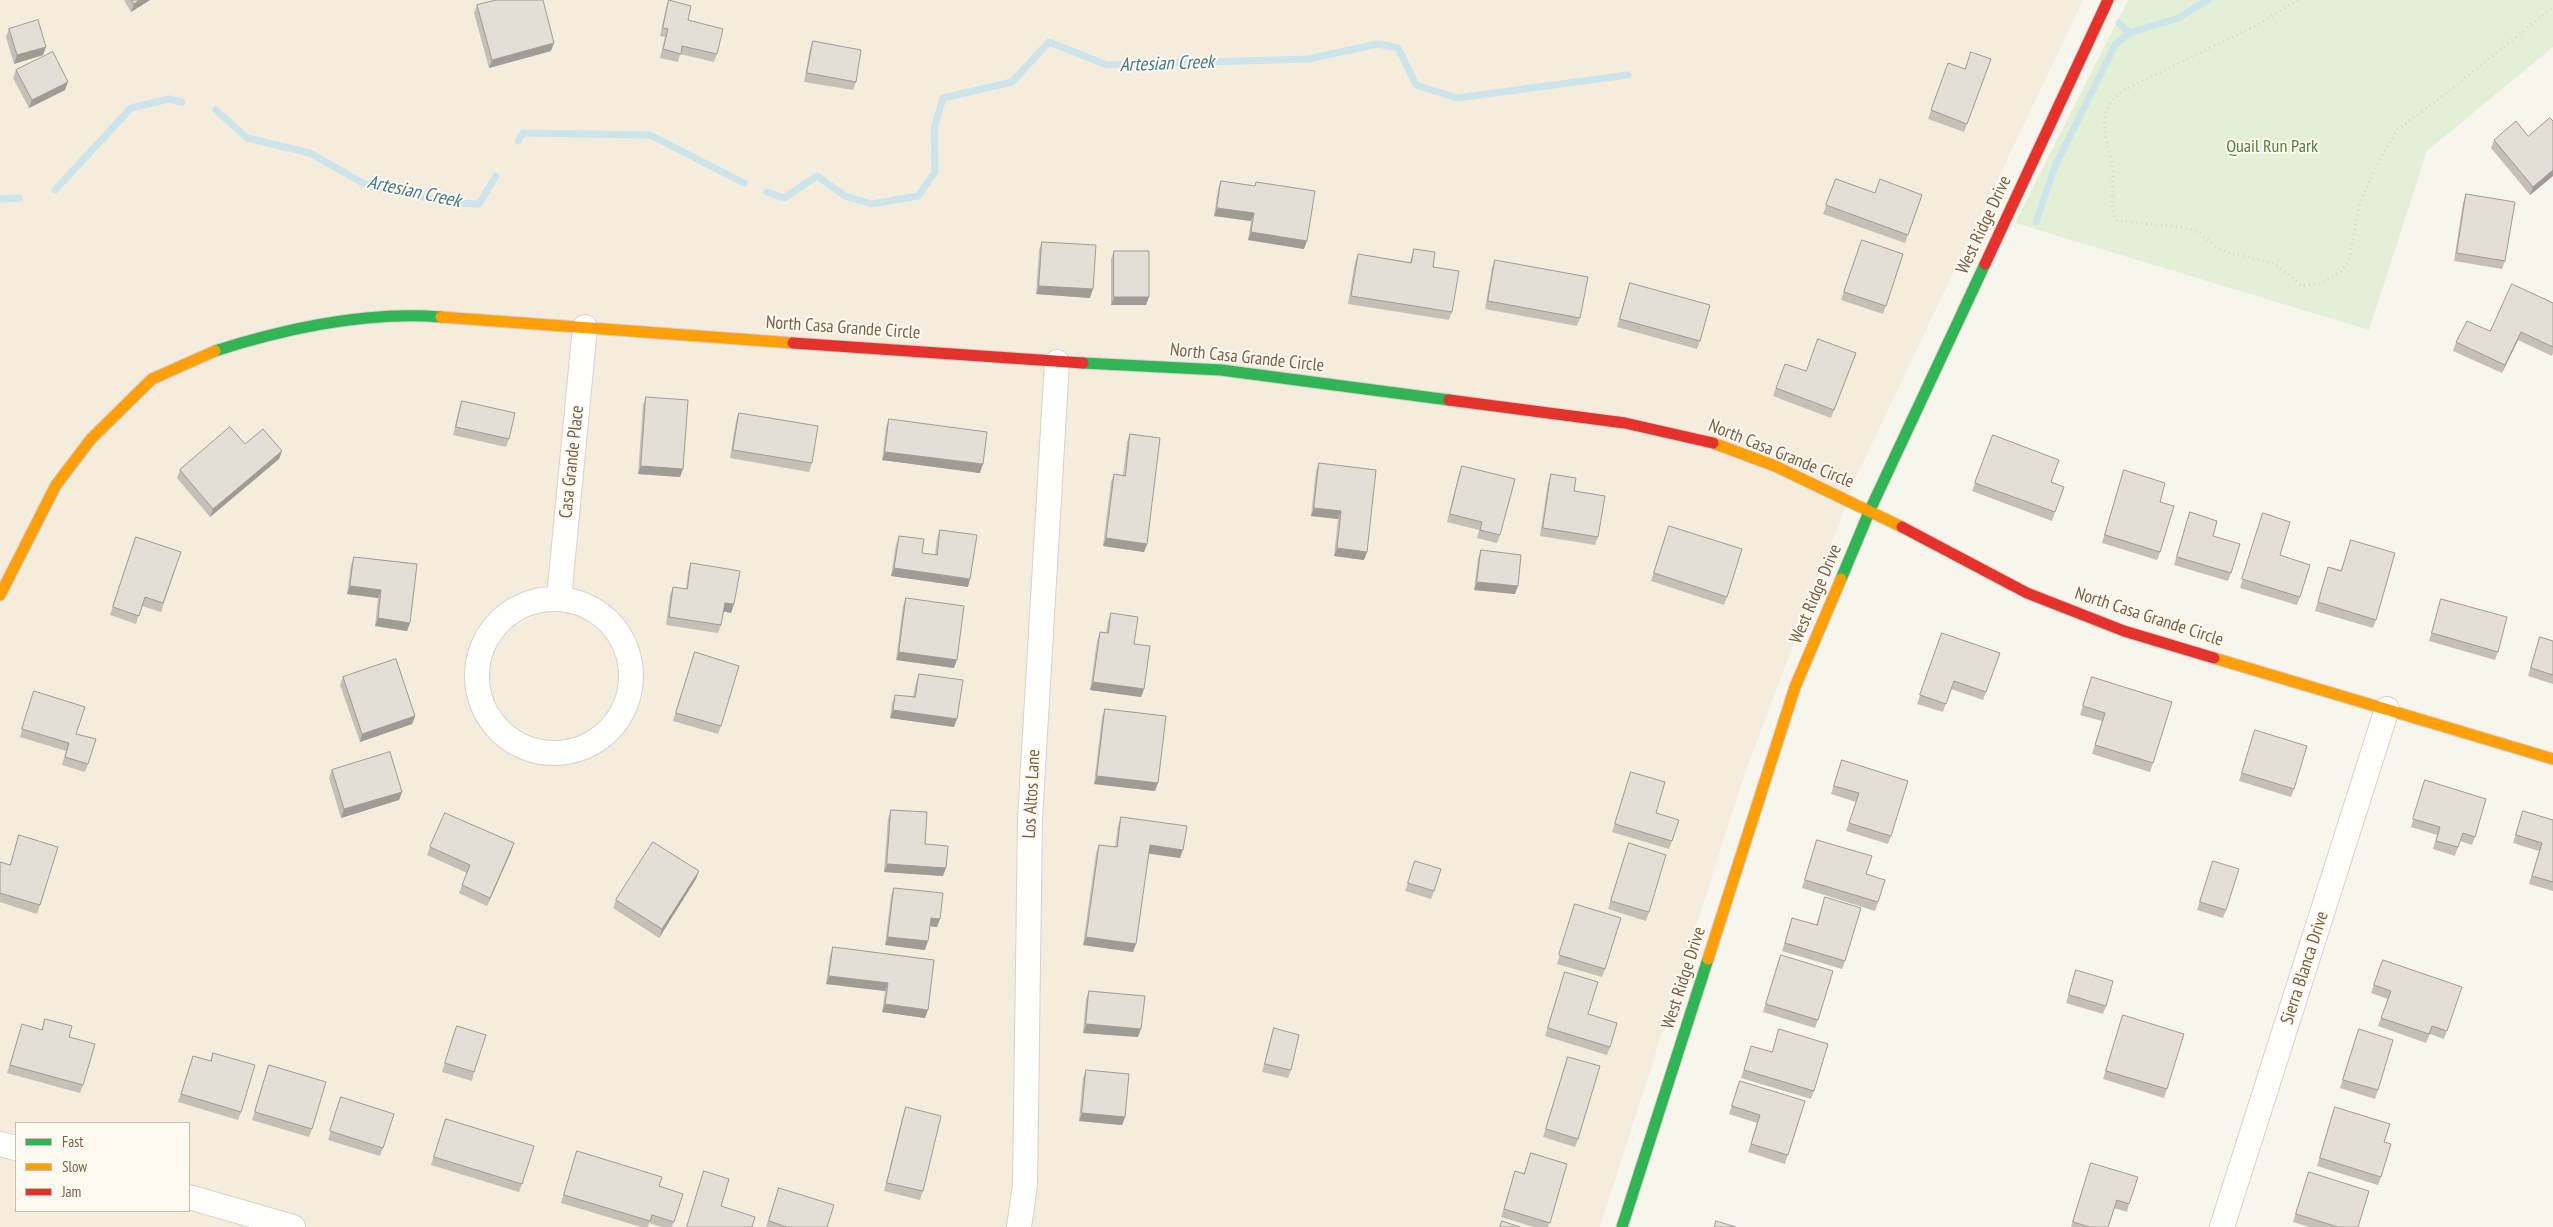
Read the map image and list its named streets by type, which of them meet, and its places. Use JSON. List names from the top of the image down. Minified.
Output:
{"streets":{"street":["West Ridge Drive","North Casa Grande Circle","Casa Grande Place","Los Altos Lane","Sierra Blanca Drive"]},"crossings":[["West Ridge Drive","North Casa Grande Circle"],["North Casa Grande Circle","Casa Grande Place"],["North Casa Grande Circle","Los Altos Lane"],["North Casa Grande Circle","Sierra Blanca Drive"]],"water":["Artesian Creek"],"parks":["Quail Run Park"],"legend":["Fast","Slow","Jam"]}
